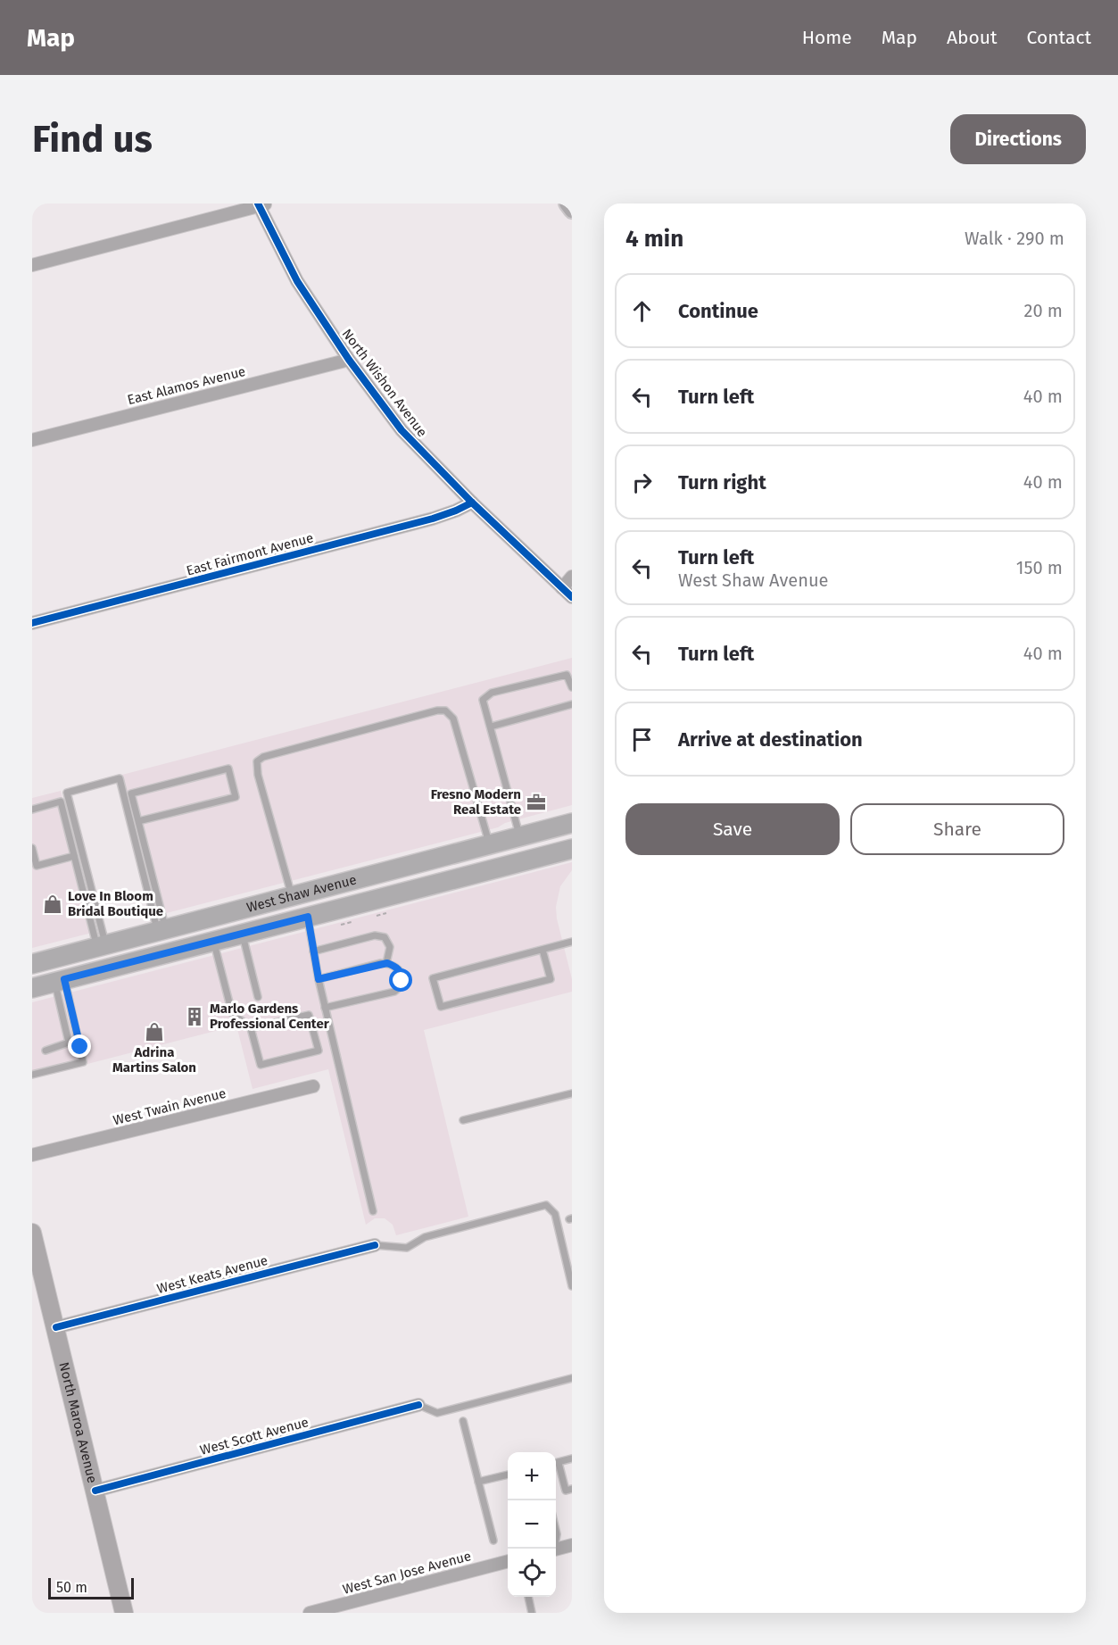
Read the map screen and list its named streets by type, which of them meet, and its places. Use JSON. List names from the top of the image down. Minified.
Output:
{"streets":{"main road":["West Shaw Avenue","North Maroa Avenue"],"street":["North Wishon Avenue","East Alamos Avenue","East Fairmont Avenue","West Twain Avenue","West Keats Avenue","West Scott Avenue","West San Jose Avenue"]},"crossings":[["North Wishon Avenue","East Alamos Avenue"],["North Wishon Avenue","East Fairmont Avenue"],["West Keats Avenue","North Maroa Avenue"],["North Maroa Avenue","West Scott Avenue"]],"places":{"office":["Fresno Modern Real Estate"],"shop":["Love In Bloom Bridal Boutique","Adrina Martins Salon"],"building":["Marlo Gardens Professional Center"]},"scale_bar":"50 m","page":{"header":"Map","nav":["Home","Map","About","Contact"],"buttons":["Directions",["Save","Share"]],"title":"Find us","heading":["4 min","Walk · 290 m"],"list":[["Continue","20 m"],["Turn left","40 m"],["Turn right","40 m"],["Turn left","West Shaw Avenue","150 m"],["Turn left","40 m"],"Arrive at destination"],"map_buttons":["+","−"],"scale":"50 m"}}
